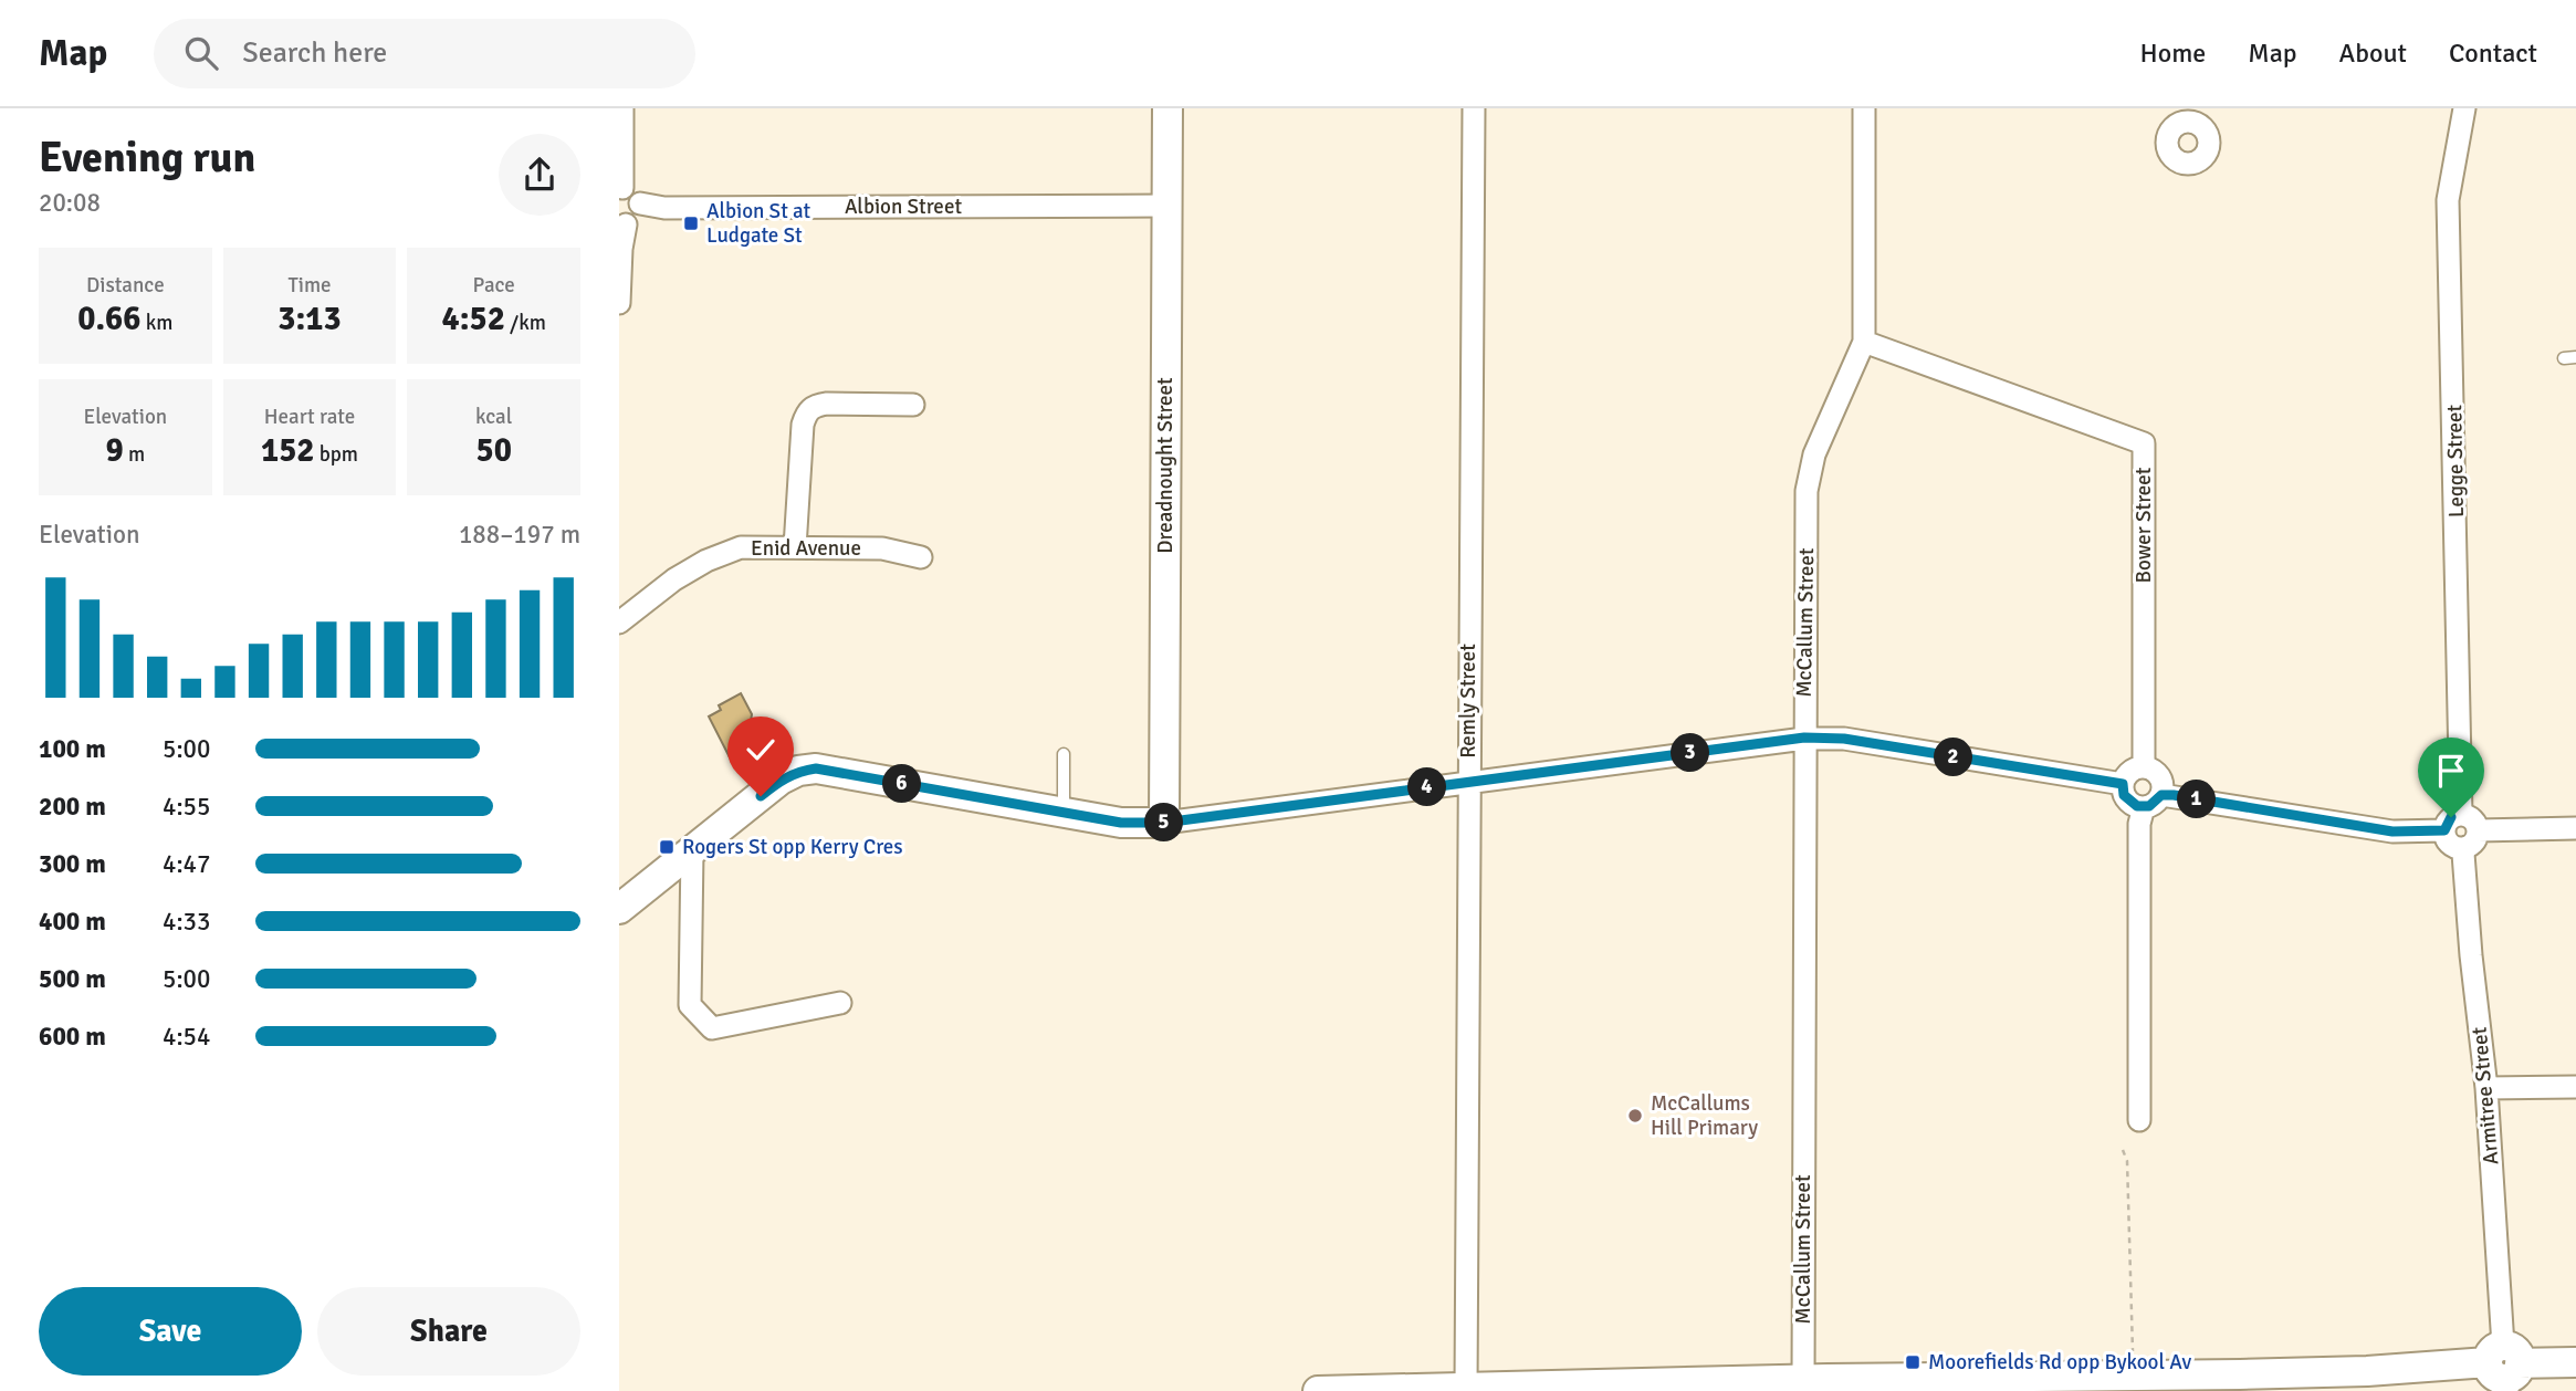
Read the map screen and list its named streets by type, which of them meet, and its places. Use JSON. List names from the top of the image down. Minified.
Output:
{"streets":{"street":["Albion Street","Legge Street","Dreadnought Street","Bower Street","Enid Avenue","McCallum Street","Remly Street","Armitree Street"]},"crossings":[["Albion Street","Dreadnought Street"],["Legge Street","Armitree Street"],["Bower Street","McCallum Street"]],"places":{"transit":["Albion St at Ludgate St","Rogers St opp Kerry Cres","Moorefields Rd opp Bykool Av"],"other":["McCallums Hill Primary"]},"page":{"header":"Map","search":"Search here","nav":["Home","Map","About","Contact"],"heading":["Evening run","20:08"],"stats":[["Distance","0.66 km"],["Time","3:13"],["Pace","4:52 /km"],["Elevation","9 m"],["Heart rate","152 bpm"],["kcal","50"]],"chart":["Elevation","188–197 m"],"list":[{"name":"100 m","note":"5:00"},{"name":"200 m","note":"4:55"},{"name":"300 m","note":"4:47"},{"name":"400 m","note":"4:33"},{"name":"500 m","note":"5:00"},{"name":"600 m","note":"4:54"}],"pins":["3","2","6","4","1","5"],"buttons":["Save","Share"]}}
